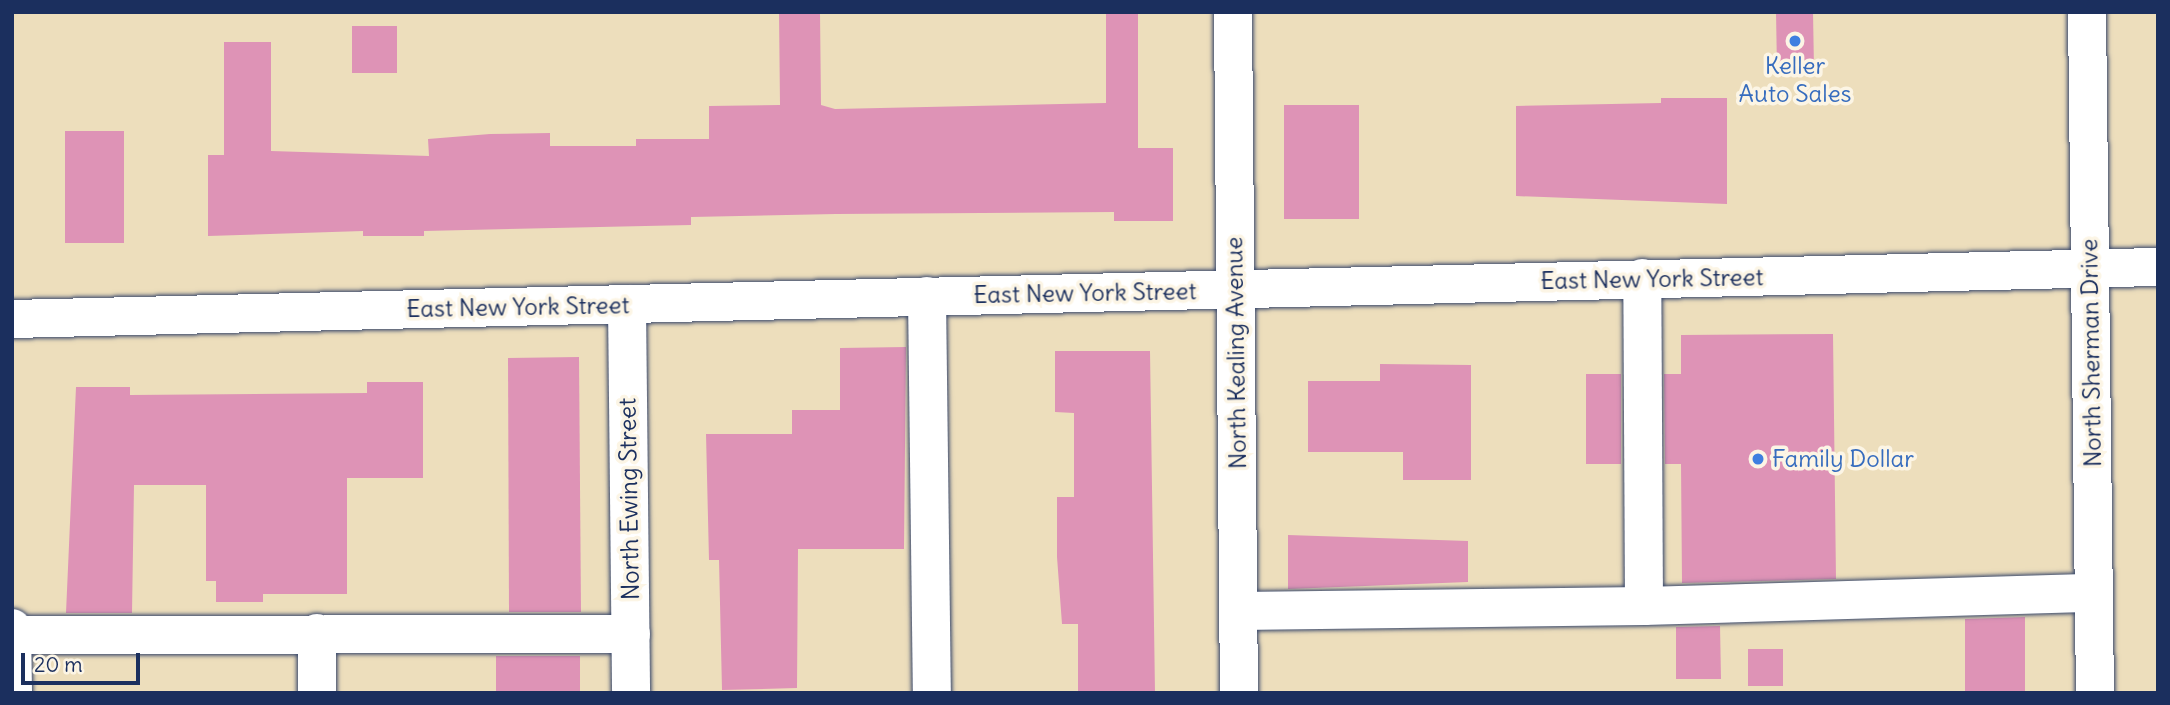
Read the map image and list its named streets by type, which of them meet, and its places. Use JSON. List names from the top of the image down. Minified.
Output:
{"streets":{"main road":["East New York Street","North Kealing Avenue","North Sherman Drive","North Ewing Street"]},"crossings":[["East New York Street","North Kealing Avenue"],["East New York Street","North Sherman Drive"],["East New York Street","North Ewing Street"]],"places":["Keller Auto Sales","Family Dollar"],"scale_bar":"20 m"}
